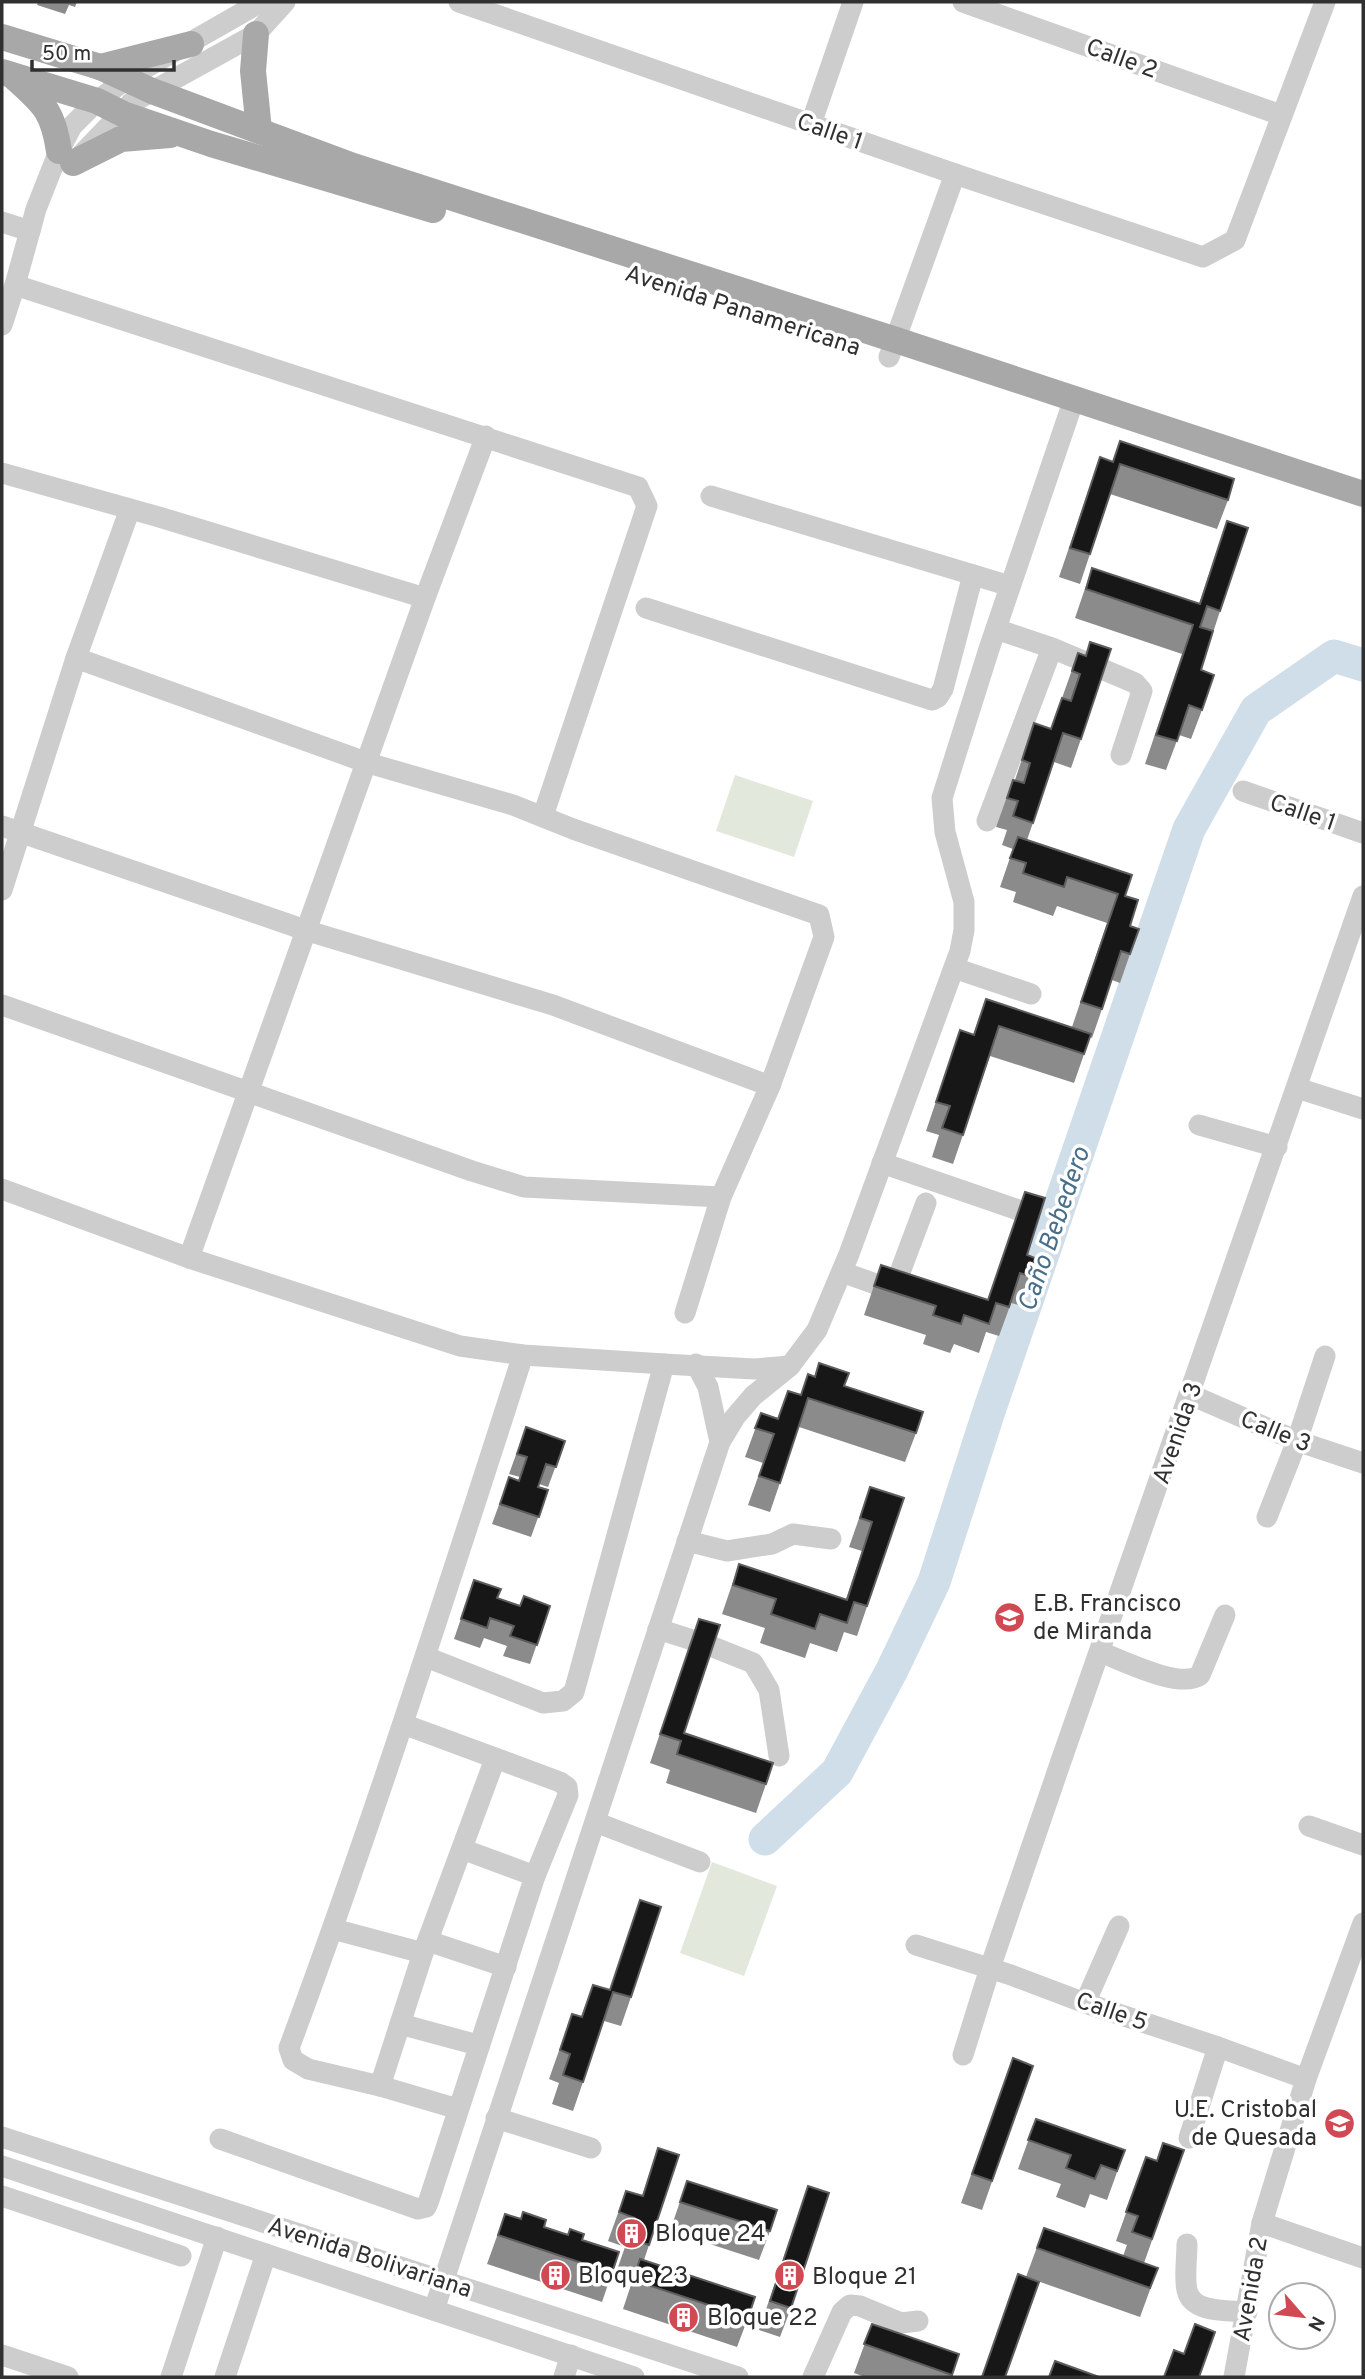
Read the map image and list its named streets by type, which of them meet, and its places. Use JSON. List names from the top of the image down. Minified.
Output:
{"streets":{"main road":["Avenida Panamericana"],"street":["Calle 2","Calle 1","Calle 3","Avenida 3","Calle 5","Avenida Bolivariana","Avenida 2"]},"crossings":[["Calle 2","Calle 1"],["Calle 3","Avenida 3"],["Avenida 3","Calle 5"],["Calle 5","Avenida 2"]],"water":["Caño Bebedero"],"places":{"school or university":["E.B. Francisco de Miranda","U.E. Cristobal de Quesada"],"building":["Bloque 24","Bloque 23","Bloque 21","Bloque 22"]},"scale_bar":"50 m","north":"bottom right"}
